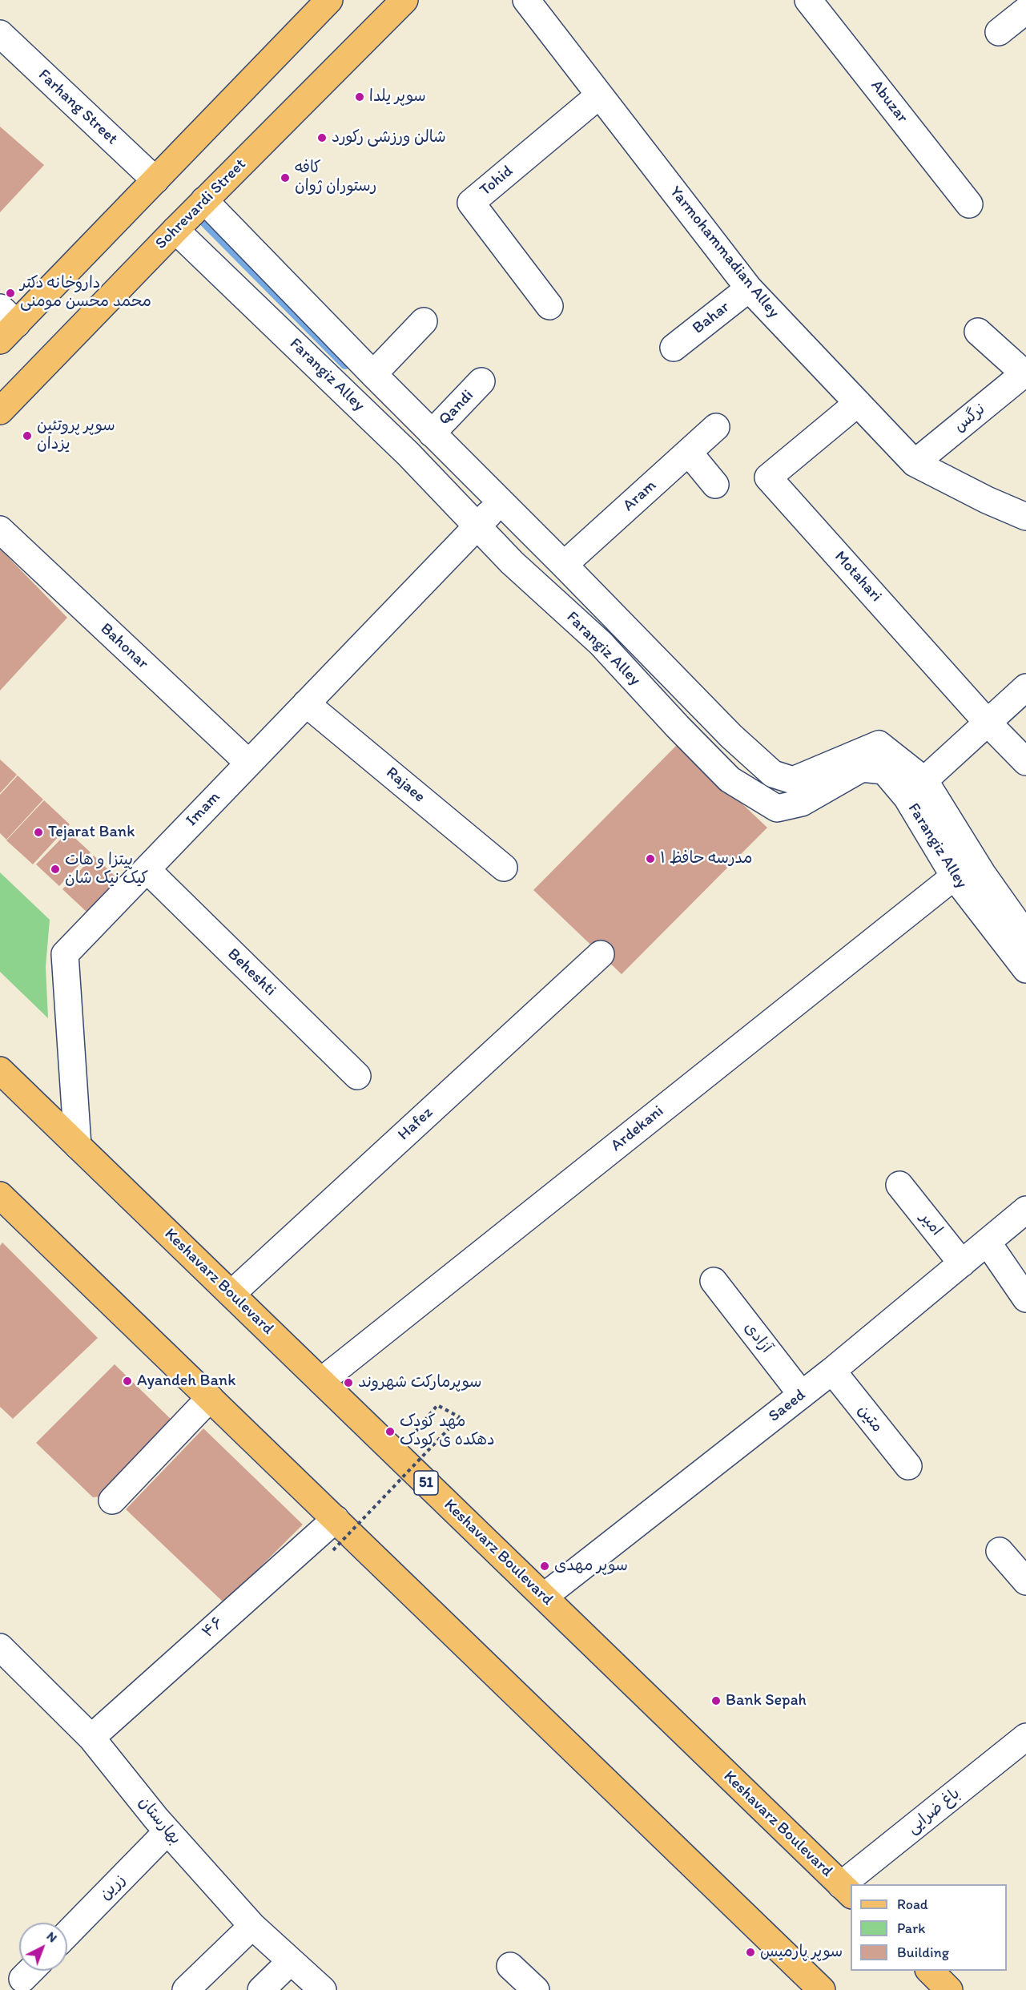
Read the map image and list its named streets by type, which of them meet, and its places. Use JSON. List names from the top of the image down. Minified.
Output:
{"streets":{"main road":["Sohrevardi Street","Keshavarz Boulevard","51"],"street":["Abuzar","Farhang Street","Tohid","Yarmohammadian Alley","Bahar","Farangiz Alley","Qandi","نرگس","Aram","Motahari","Bahonar","Rajaee","Imam","Beheshti","Hafez","Ardekani","امیر","آزادی","Saeed","متین","۴۶","باغ ضرایی","بهارستان","زرین"]},"crossings":[["Tohid","Yarmohammadian Alley"],["Sohrevardi Street","Farangiz Alley"],["Yarmohammadian Alley","Bahar"],["Yarmohammadian Alley","نرگس"],["Yarmohammadian Alley","Motahari"],["Farangiz Alley","Imam"],["Farangiz Alley","Ardekani"],["Bahonar","Imam"],["Rajaee","Imam"],["Imam","Beheshti"],["Imam","Keshavarz Boulevard"],["Hafez","Keshavarz Boulevard"],["Ardekani","Keshavarz Boulevard"],["امیر","Saeed"],["Keshavarz Boulevard","Saeed"],["آزادی","Saeed"],["Saeed","متین"],["۴۶","بهارستان"],["بهارستان","زرین"]],"places":["سوپر یلدا","شالن ورزشی رکورد","کافه رستوران ژوان","داروخانه دکتر محمد محسن مومنی","سوپر پروتئین یزدان","Tejarat Bank","مدرسه حافظ ۱","پیتزا و هات کیک نیک شان","Ayandeh Bank","سوپرمارکت شهروند","مهد کودک دهکده ی کودک","سوپر مهدی","Bank Sepah","سوپر پارمیس"],"legend":["Road","Park","Building"],"north":"top right"}
